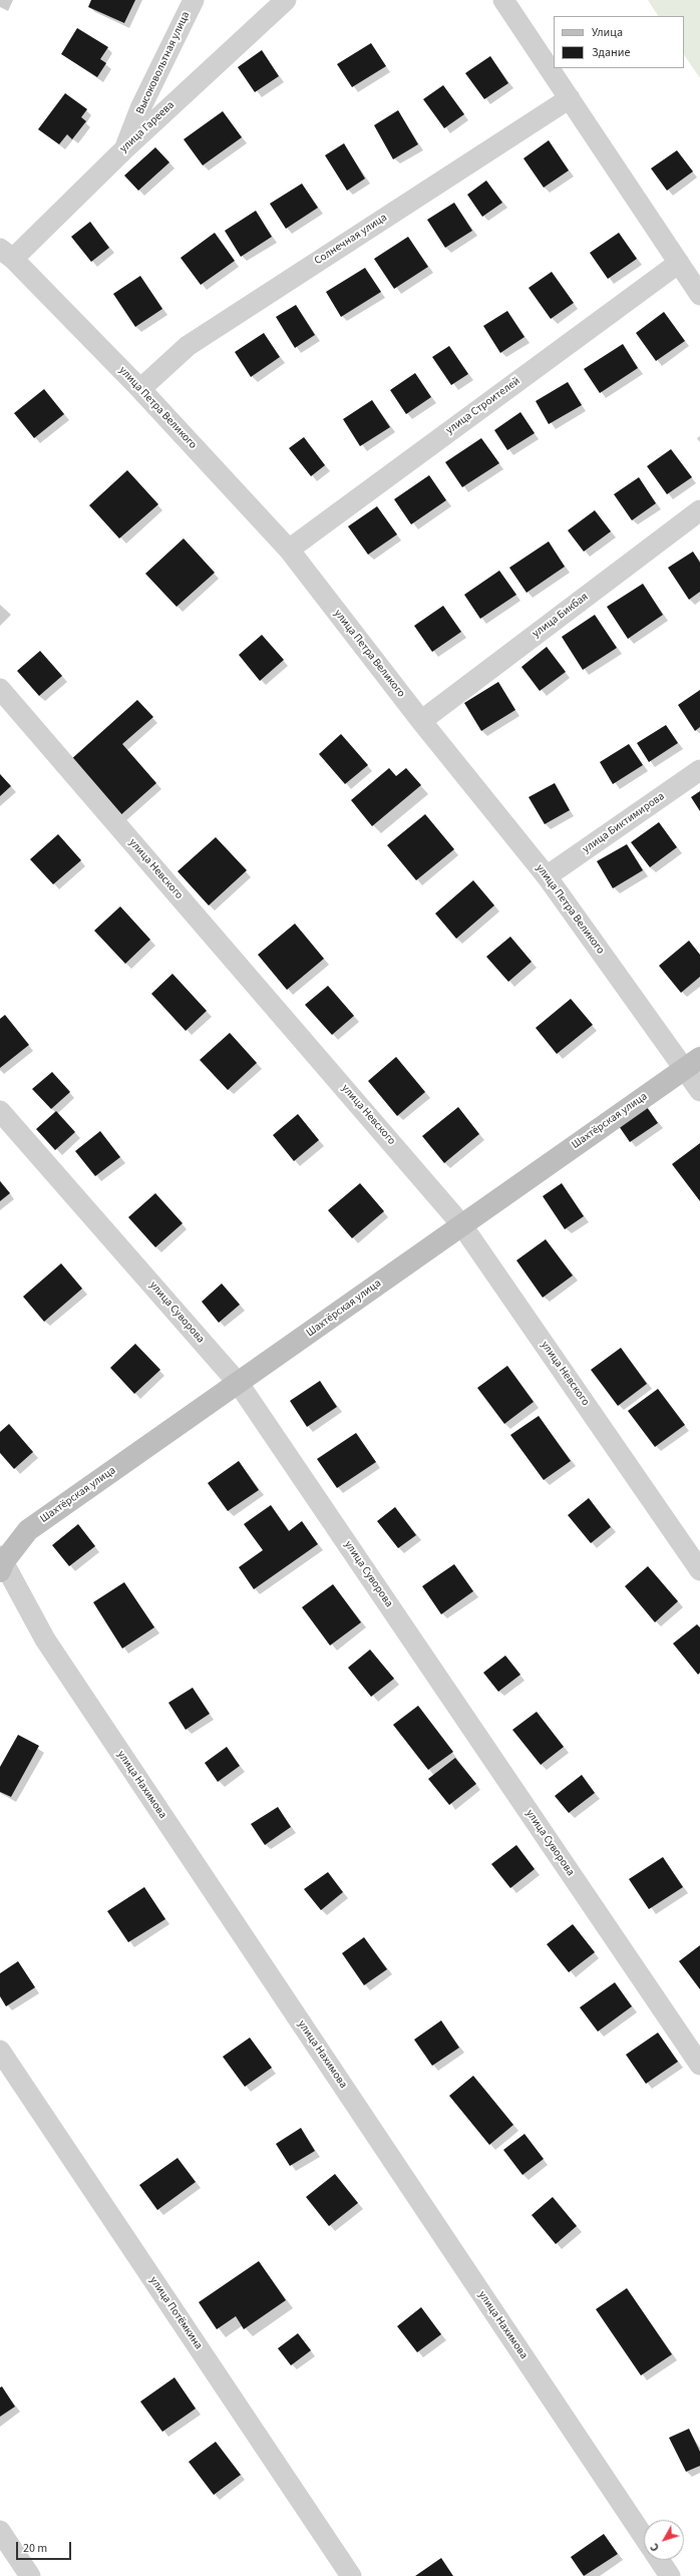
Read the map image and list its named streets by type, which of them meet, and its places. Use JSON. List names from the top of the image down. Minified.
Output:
{"streets":{"street":["Высоковольтная улица","улица Гареева","Солнечная улица","улица Строителей","улица Петра Великого","улица Бикбая","улица Биктимирова","улица Невского","Шахтёрская улица","улица Суворова","улица Нахимова","улица Потёмкина"]},"crossings":[["Высоковольтная улица","улица Гареева"],["улица Гареева","улица Петра Великого"],["Солнечная улица","улица Петра Великого"],["улица Строителей","улица Петра Великого"],["улица Петра Великого","улица Бикбая"],["улица Петра Великого","улица Биктимирова"],["улица Петра Великого","Шахтёрская улица"],["улица Невского","Шахтёрская улица"],["Шахтёрская улица","улица Суворова"],["Шахтёрская улица","улица Нахимова"]],"legend":["Улица","Здание"],"scale_bar":"20 m","north":"bottom left"}
